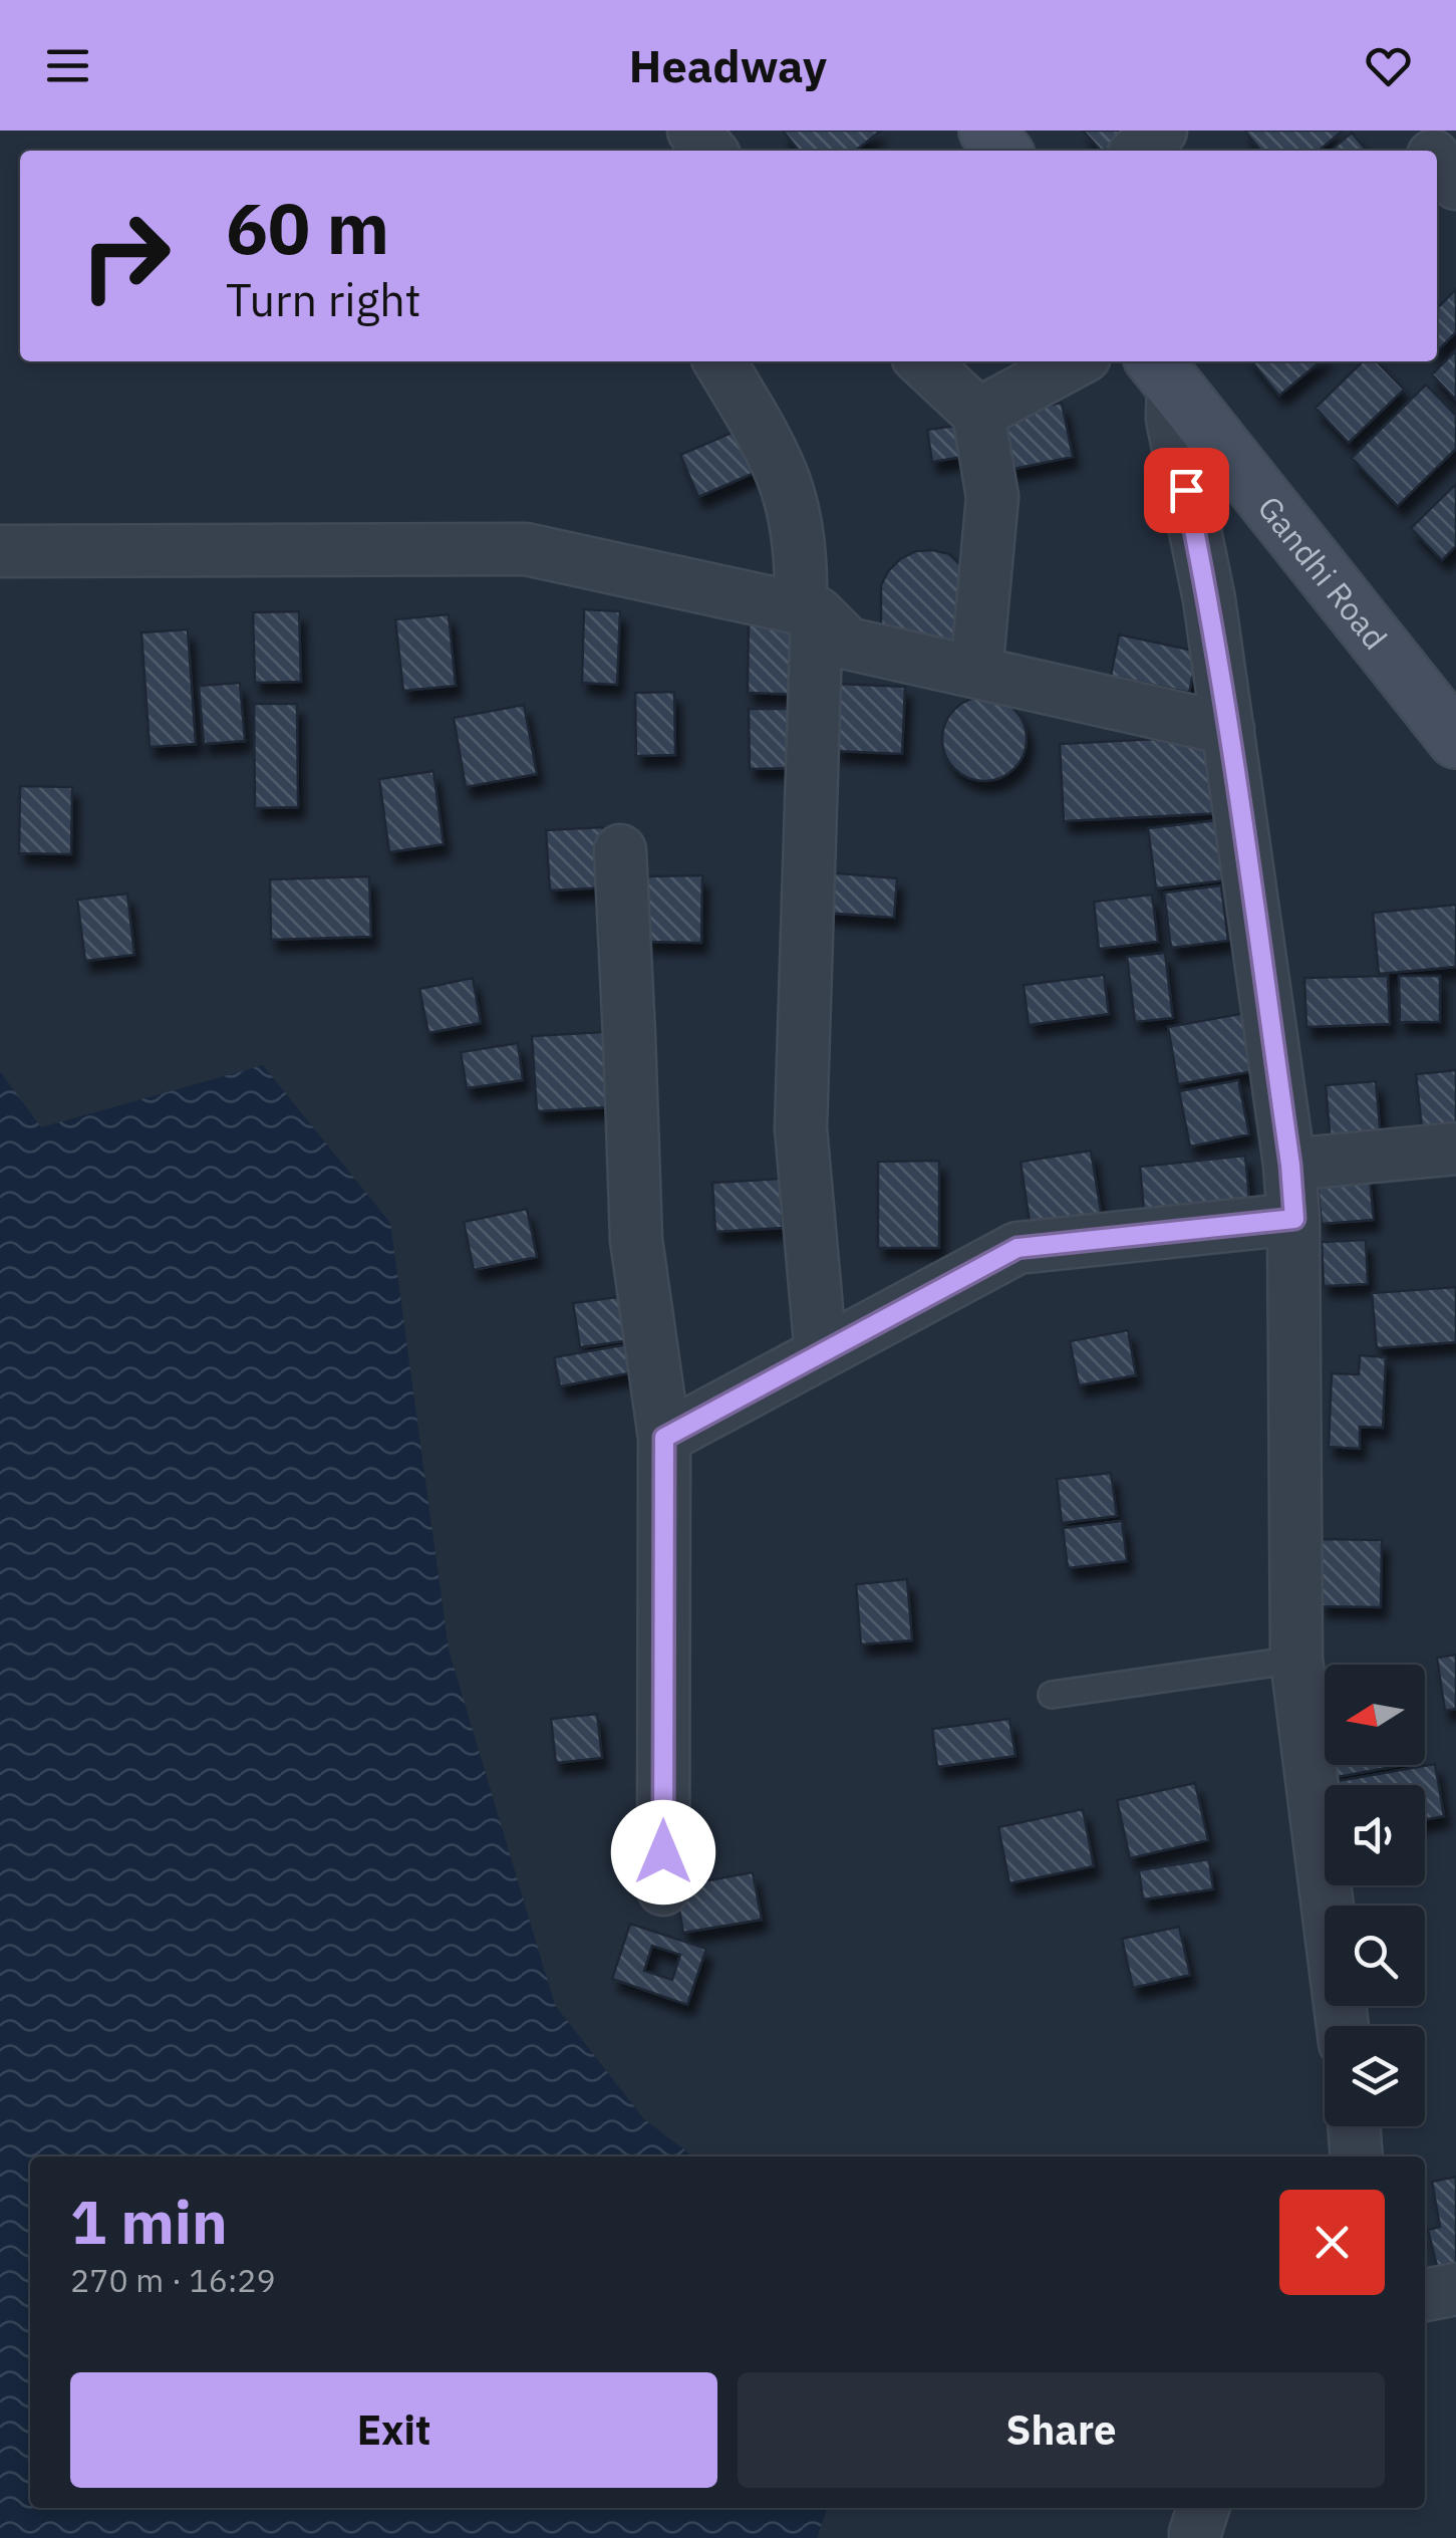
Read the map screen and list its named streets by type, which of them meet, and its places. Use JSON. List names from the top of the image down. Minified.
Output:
{"streets":{"main road":["Gandhi Road"]},"north":"left","page":{"header":"Headway","turn":["60 m","Turn right"],"heading":["1 min","270 m · 16:29"],"buttons":["Exit","Share"]}}
